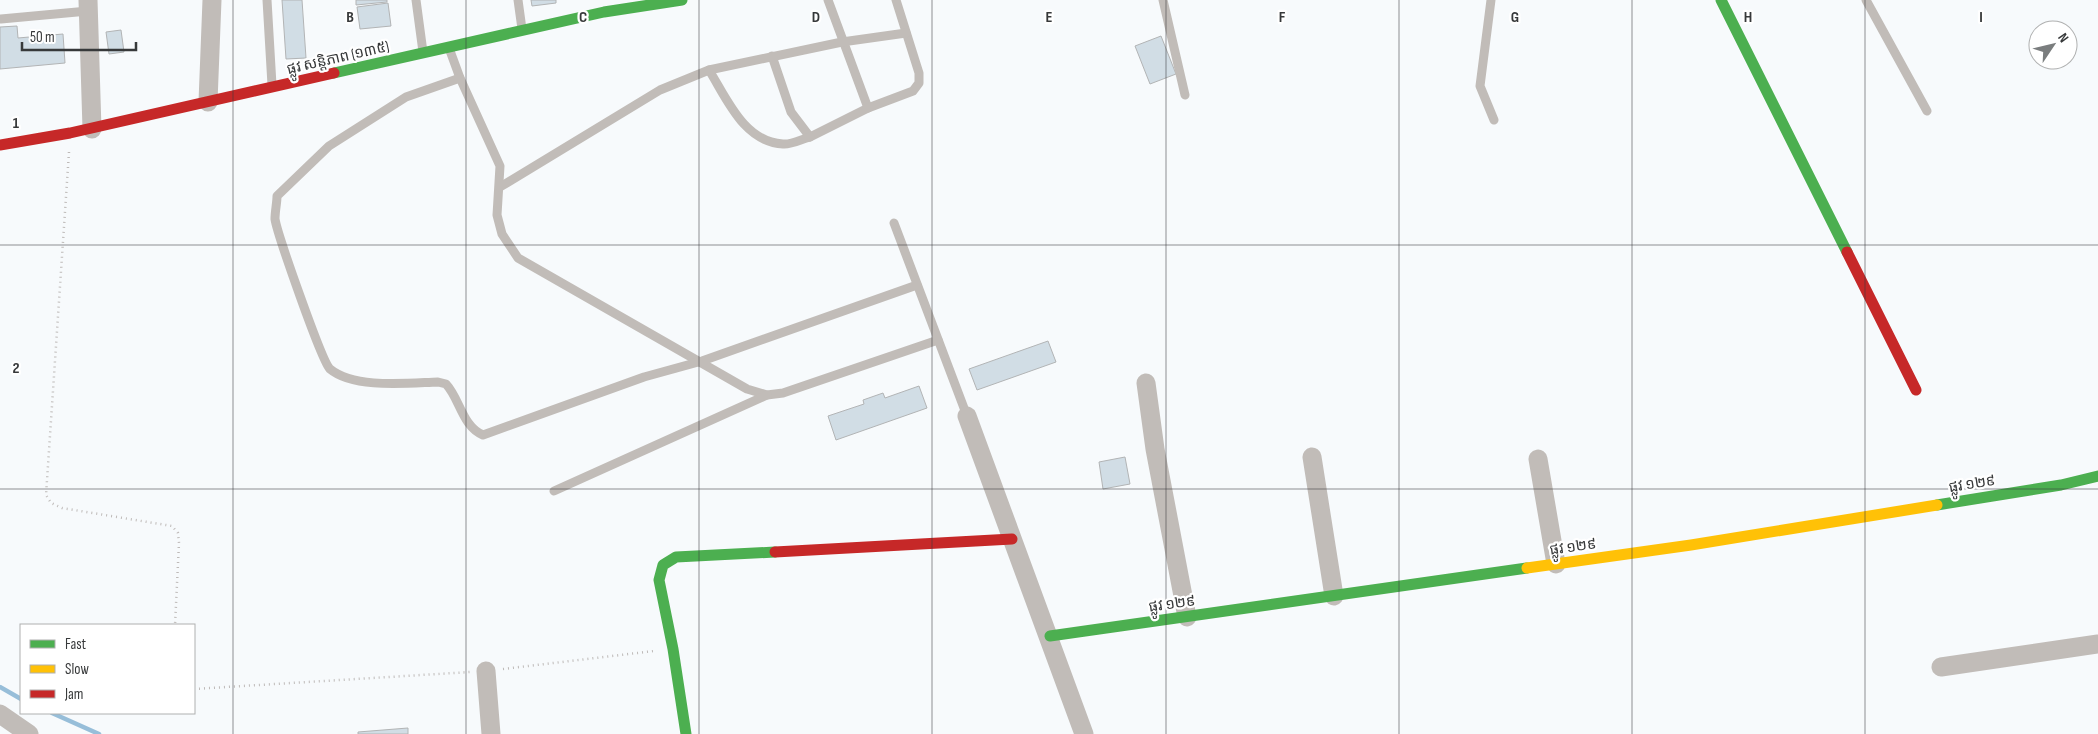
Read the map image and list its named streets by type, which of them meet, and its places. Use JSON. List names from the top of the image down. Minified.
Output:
{"streets":{"street":["ផ្លូវ សន្តិភាព (១៣៥)","ផ្លូវ ១២៩"]},"legend":["Fast","Slow","Jam"],"scale_bar":"50 m","north":"top right","grid":{"columns":["B","C","D","E","F","G","H","I"],"rows":["1","2"]}}
